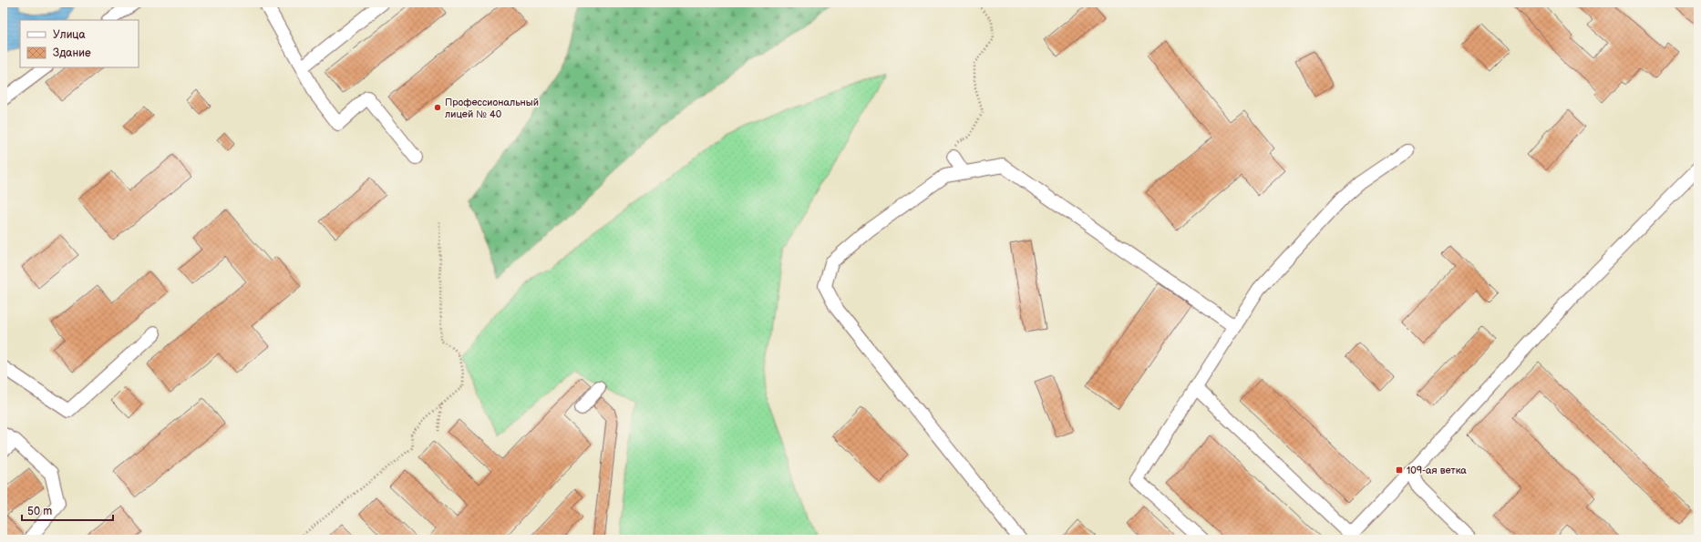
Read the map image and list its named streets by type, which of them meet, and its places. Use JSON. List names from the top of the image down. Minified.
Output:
{"places":{"other":["Профессиональный лицей № 40"],"transit":["109-ая ветка"]},"legend":["Улица","Здание"],"scale_bar":"50 m"}
